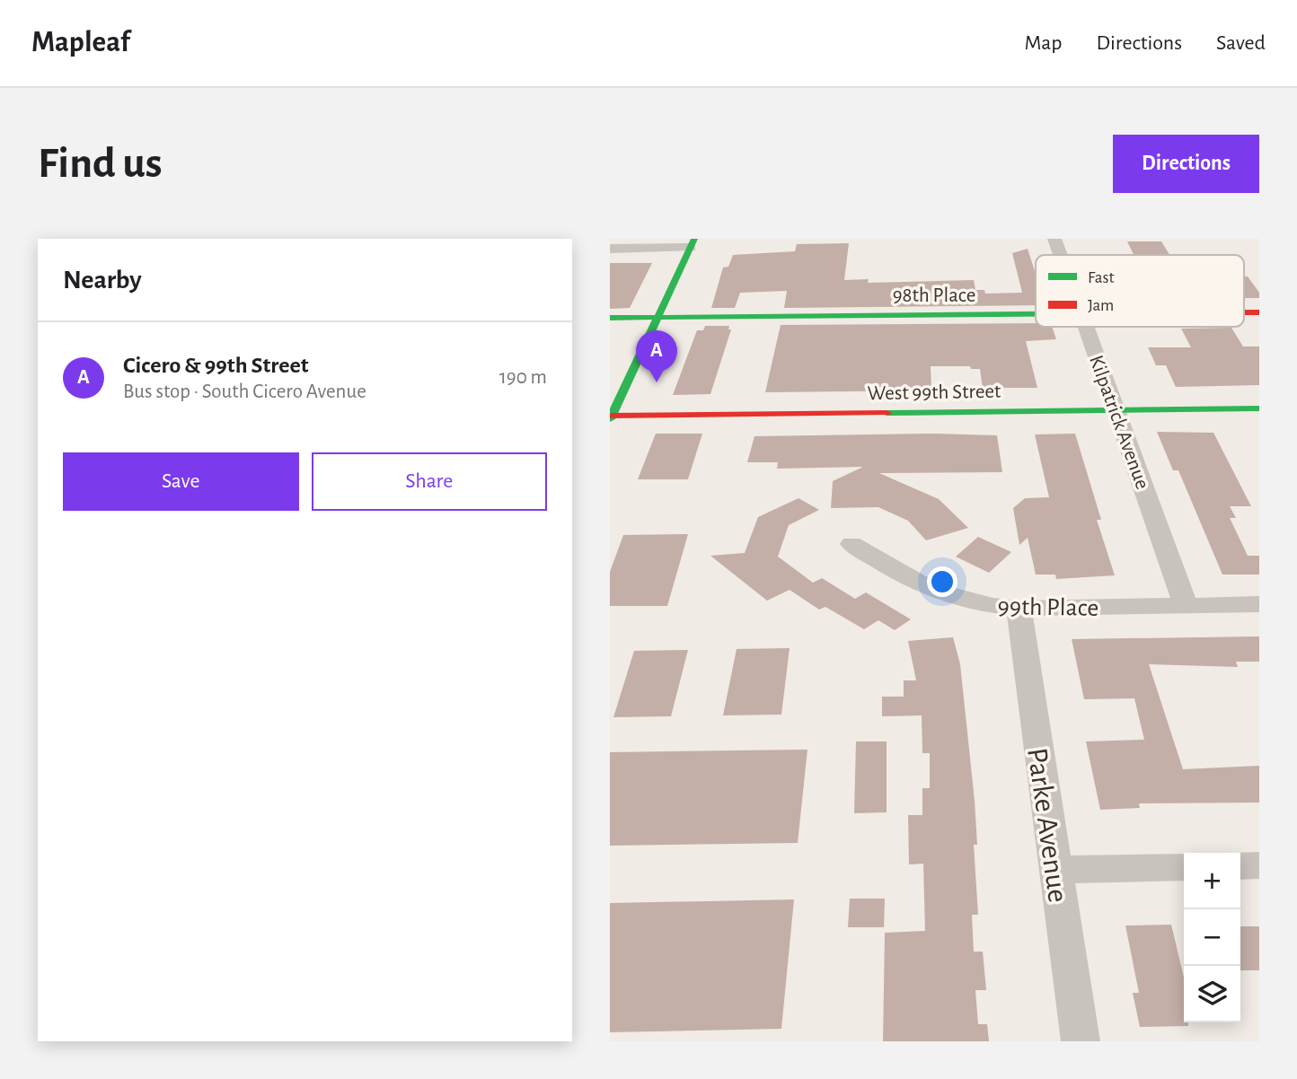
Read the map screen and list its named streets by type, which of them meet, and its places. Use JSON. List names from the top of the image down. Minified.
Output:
{"streets":{"street":["98th Place","West 99th Street","Kilpatrick Avenue","99th Place","Parke Avenue"]},"crossings":[["West 99th Street","Kilpatrick Avenue"],["Kilpatrick Avenue","99th Place"],["99th Place","Parke Avenue"]],"legend":["Fast","Jam"],"page":{"header":"Mapleaf","nav":["Map","Directions","Saved"],"buttons":["Directions",["Save","Share"]],"title":"Find us","heading":"Nearby","list":[{"mark":"A","name":"Cicero & 99th Street","note":"Bus stop · South Cicero Avenue","value":"190 m"}],"pins":"A","map_buttons":["+","−"]}}
